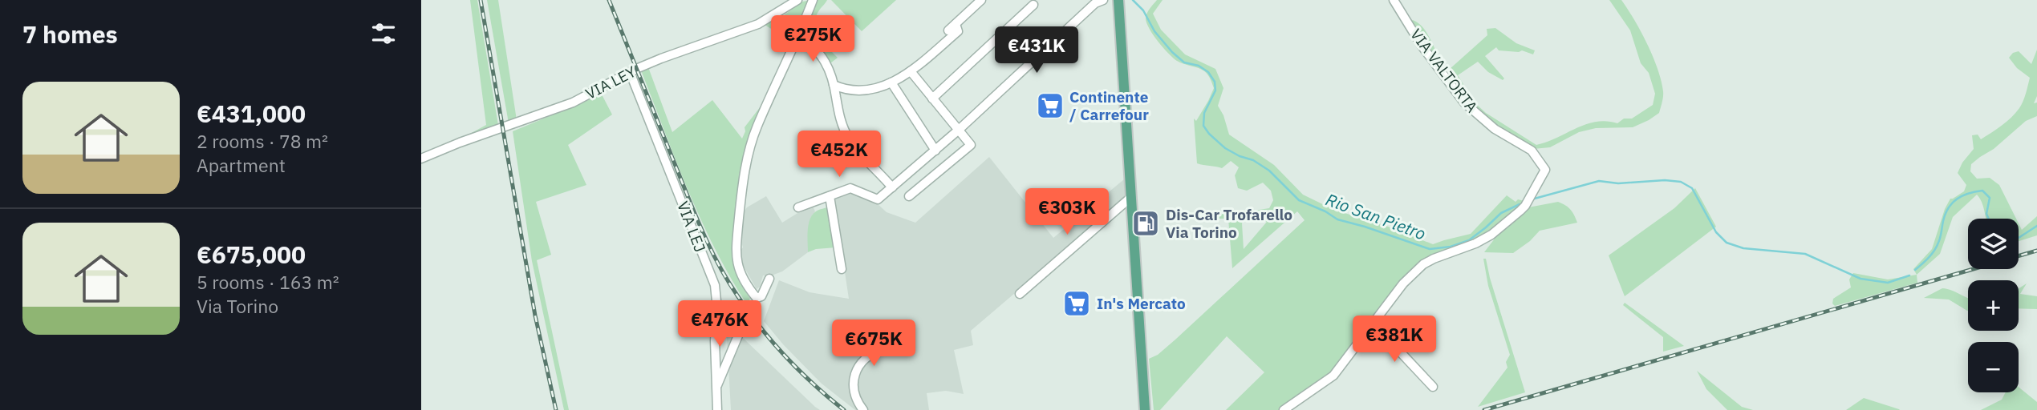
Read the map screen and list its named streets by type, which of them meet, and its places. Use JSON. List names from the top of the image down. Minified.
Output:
{"streets":{"street":["VIA VALTORTA","VIA LEY","VIA LEJ"]},"crossings":[["VIA LEY","VIA LEJ"]],"water":["Rio San Pietro"],"places":{"supermarket":["Continente / Carrefour","In's Mercato"],"fuel station":["Dis-Car Trofarello Via Torino"]},"page":{"heading":"7 homes","price":["€275K","€431K","€452K","€303K","€476K","€381K","€675K"],"list":[{"name":"€431,000","note":"2 rooms · 78 m² · Apartment"},{"name":"€675,000","note":"5 rooms · 163 m² · Via Torino"}],"map_buttons":["+","−"]}}
